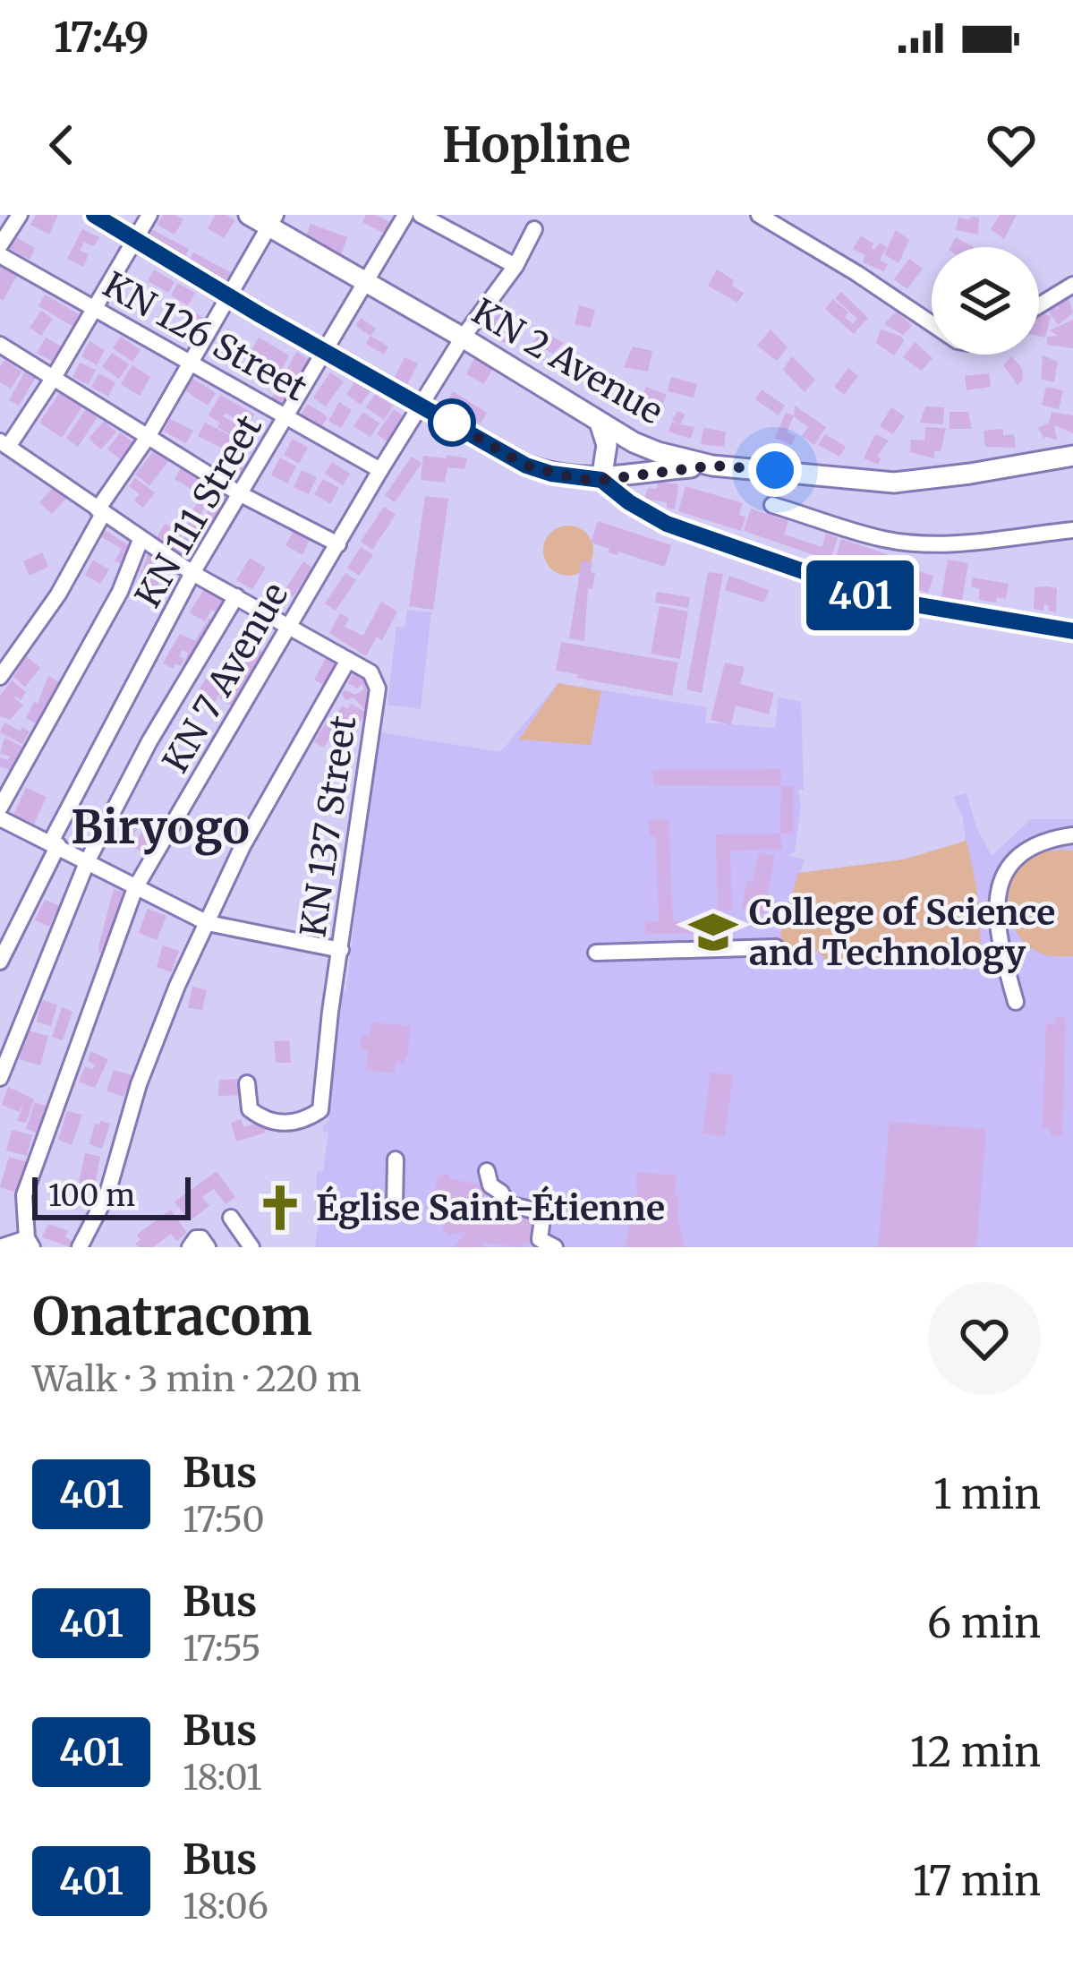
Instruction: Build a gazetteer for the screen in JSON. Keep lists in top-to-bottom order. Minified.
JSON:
{"streets":{"main road":["KN 2 Avenue"],"street":["KN 126 Street","KN 111 Street","KN 7 Avenue","KN 137 Street"]},"crossings":[["KN 126 Street","KN 111 Street"],["KN 126 Street","KN 7 Avenue"],["KN 2 Avenue","KN 111 Street"],["KN 2 Avenue","KN 7 Avenue"],["KN 111 Street","KN 137 Street"],["KN 7 Avenue","KN 137 Street"]],"districts":["Biryogo"],"places":{"school or university":["College of Science and Technology"],"church":["Église Saint-Étienne"]},"lines":["bus line 401"],"scale_bar":"100 m","page":{"status":"17:49","header":"Hopline","on_map":"401","scale":"100 m","heading":["Onatracom","Walk · 3 min · 220 m"],"list":[{"mark":"401","name":"Bus","note":"17:50","value":"1 min"},{"mark":"401","name":"Bus","note":"17:55","value":"6 min"},{"mark":"401","name":"Bus","note":"18:01","value":"12 min"},{"mark":"401","name":"Bus","note":"18:06","value":"17 min"}]}}
